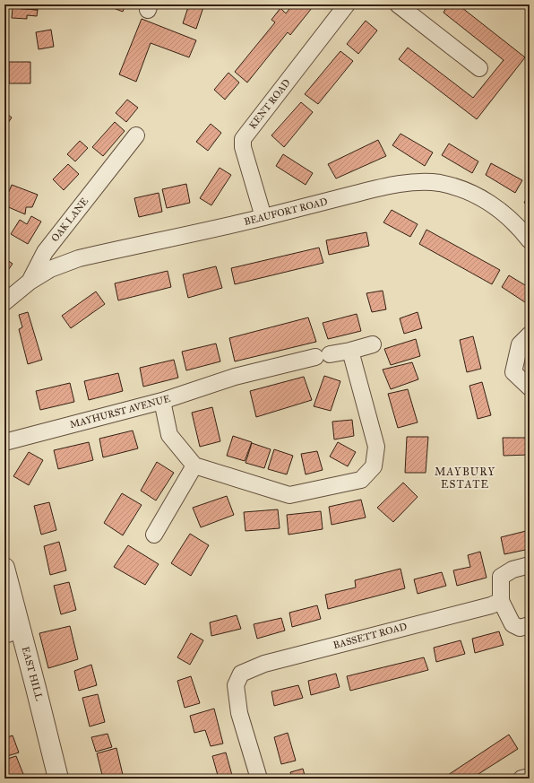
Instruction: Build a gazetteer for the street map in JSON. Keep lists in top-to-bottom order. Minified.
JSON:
{"streets":{"street":["KENT ROAD","BEAUFORT ROAD","OAK LANE","MAYHURST AVENUE","BASSETT ROAD","EAST HILL"]},"crossings":[["KENT ROAD","BEAUFORT ROAD"],["BEAUFORT ROAD","OAK LANE"]],"districts":["MAYBURY ESTATE"]}
